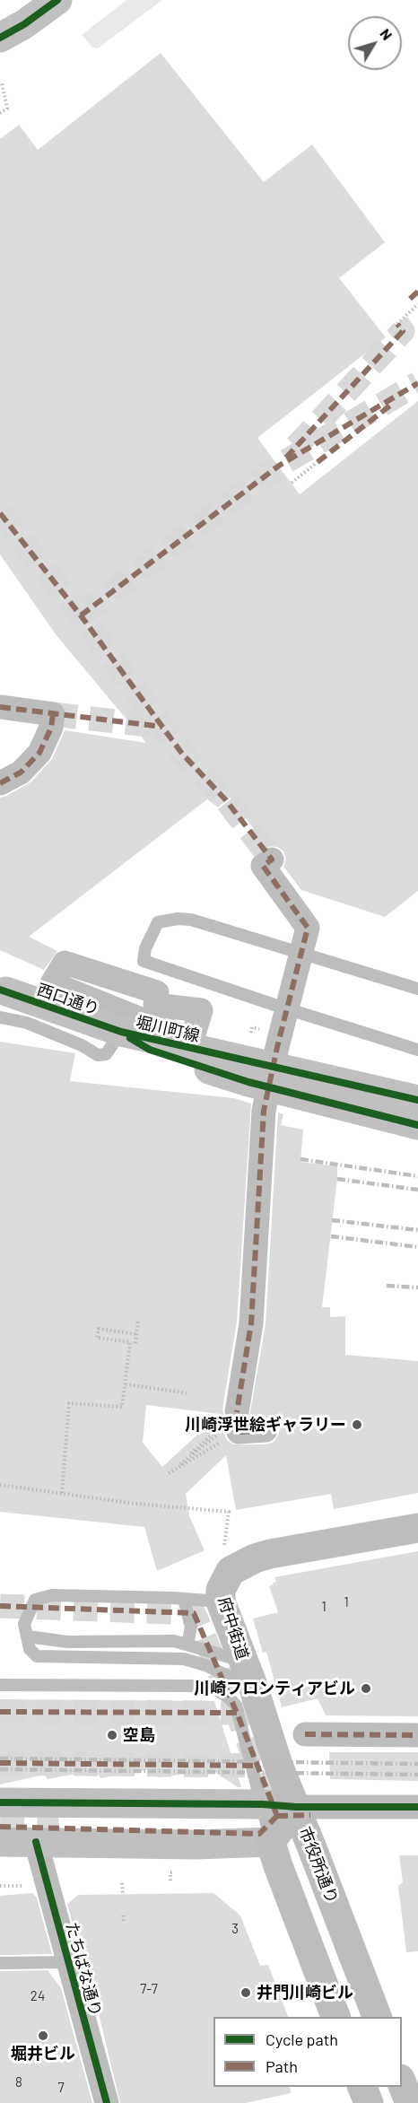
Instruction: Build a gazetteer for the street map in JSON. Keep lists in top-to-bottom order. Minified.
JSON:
{"streets":{"main road":["府中街道","市役所通り"],"street":["西口通り","堀川町線","たちばな通り"]},"crossings":[["西口通り","堀川町線"],["府中街道","市役所通り"]],"places":["川崎浮世絵ギャラリー","川崎フロンティアビル","空島","井門川崎ビル","堀井ビル"],"house_numbers":["1","1","3","7-7","24","8","7"],"legend":["Cycle path","Path"],"north":"top right"}
